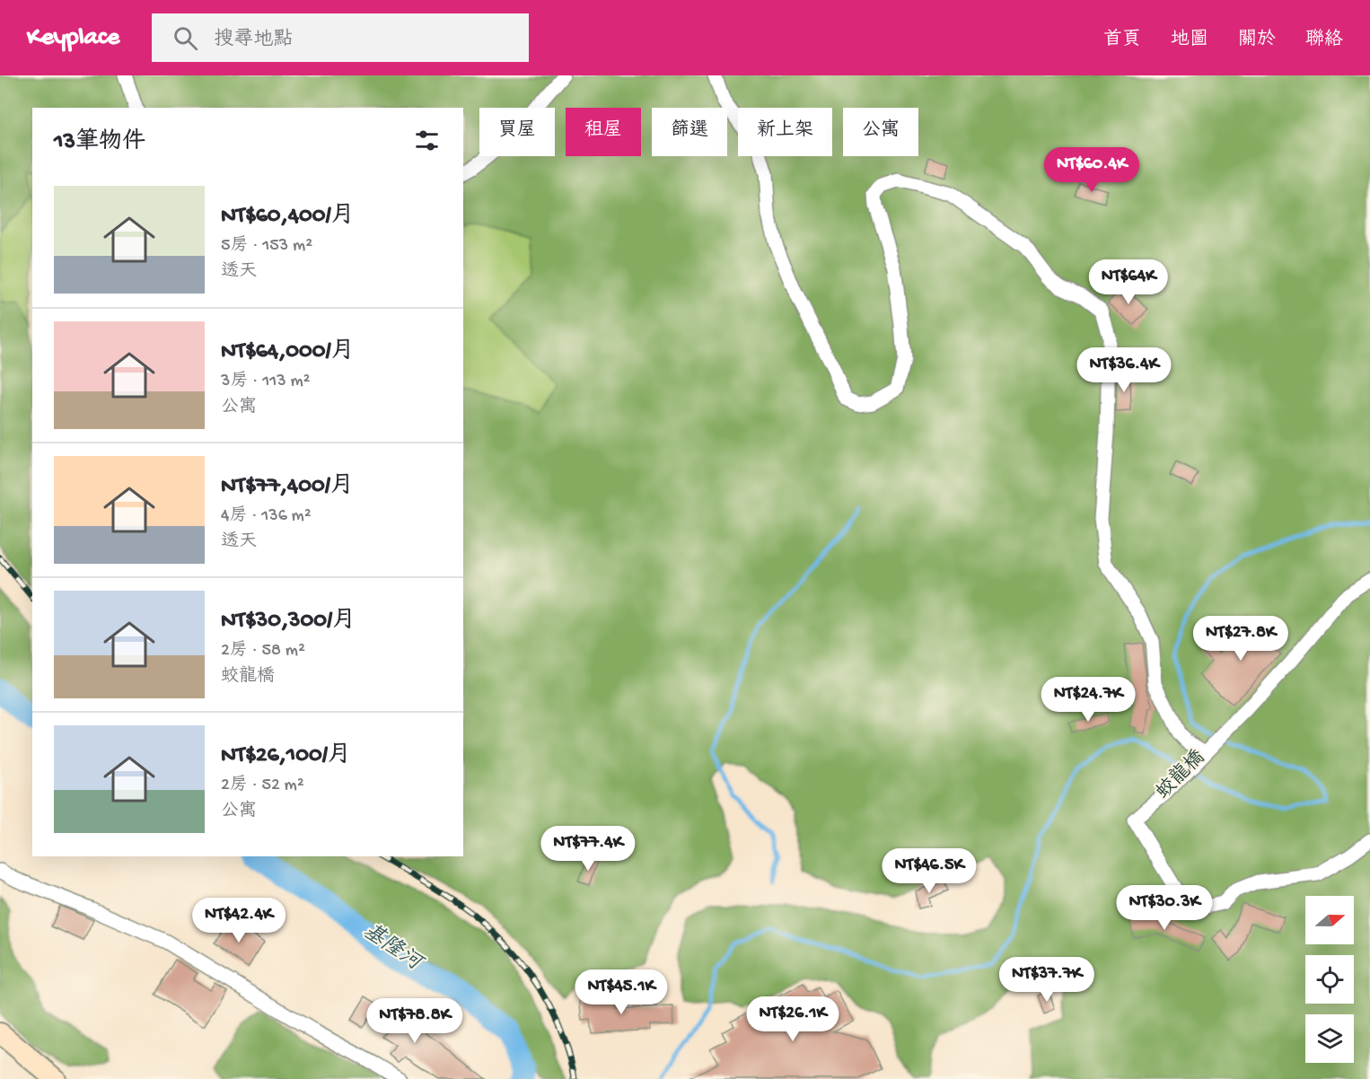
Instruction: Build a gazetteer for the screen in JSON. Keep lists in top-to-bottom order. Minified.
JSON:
{"streets":{"street":["蛟龍橋"]},"water":["基隆河"],"north":"right","page":{"header":"Keyplace","search":"搜尋地點","nav":["首頁","地圖","關於","聯絡"],"chip":["買屋","租屋","篩選","新上架","公寓"],"heading":"13筆物件","price":["NT$60.4K","NT$64K","NT$36.4K","NT$27.8K","NT$24.7K","NT$77.4K","NT$46.5K","NT$30.3K","NT$42.4K","NT$37.7K","NT$45.1K","NT$26.1K","NT$78.8K"],"list":[{"name":"NT$60,400/月","note":"5房 · 153 m² · 透天"},{"name":"NT$64,000/月","note":"3房 · 113 m² · 公寓"},{"name":"NT$77,400/月","note":"4房 · 136 m² · 透天"},{"name":"NT$30,300/月","note":"2房 · 58 m² · 蛟龍橋"},{"name":"NT$26,100/月","note":"2房 · 52 m² · 公寓"}]}}
